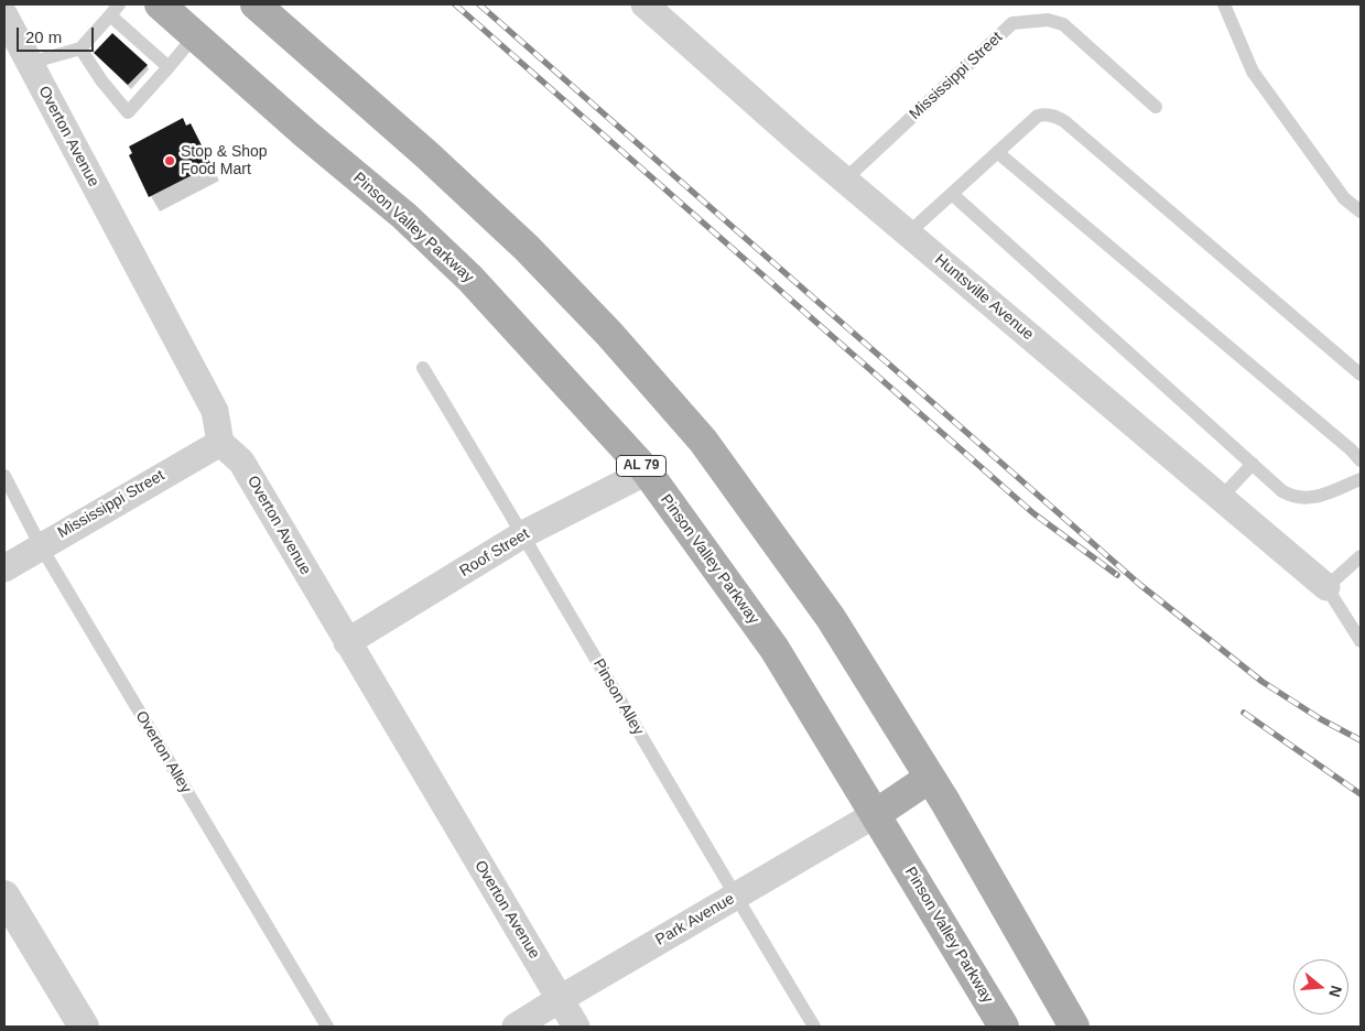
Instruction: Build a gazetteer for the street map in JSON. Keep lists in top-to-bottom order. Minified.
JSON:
{"streets":{"main road":["Pinson Valley Parkway","AL 79"],"street":["Mississippi Street","Overton Avenue","Huntsville Avenue","Roof Street","Park Avenue"],"lane":["Pinson Alley","Overton Alley"]},"crossings":[["Mississippi Street","Overton Avenue"],["Mississippi Street","Huntsville Avenue"],["Mississippi Street","Overton Alley"],["Overton Avenue","Roof Street"],["Overton Avenue","Park Avenue"],["Pinson Valley Parkway","Roof Street"],["Pinson Valley Parkway","Park Avenue"],["Roof Street","Pinson Alley"],["Pinson Alley","Park Avenue"]],"places":["Stop & Shop Food Mart"],"scale_bar":"20 m","north":"right"}
